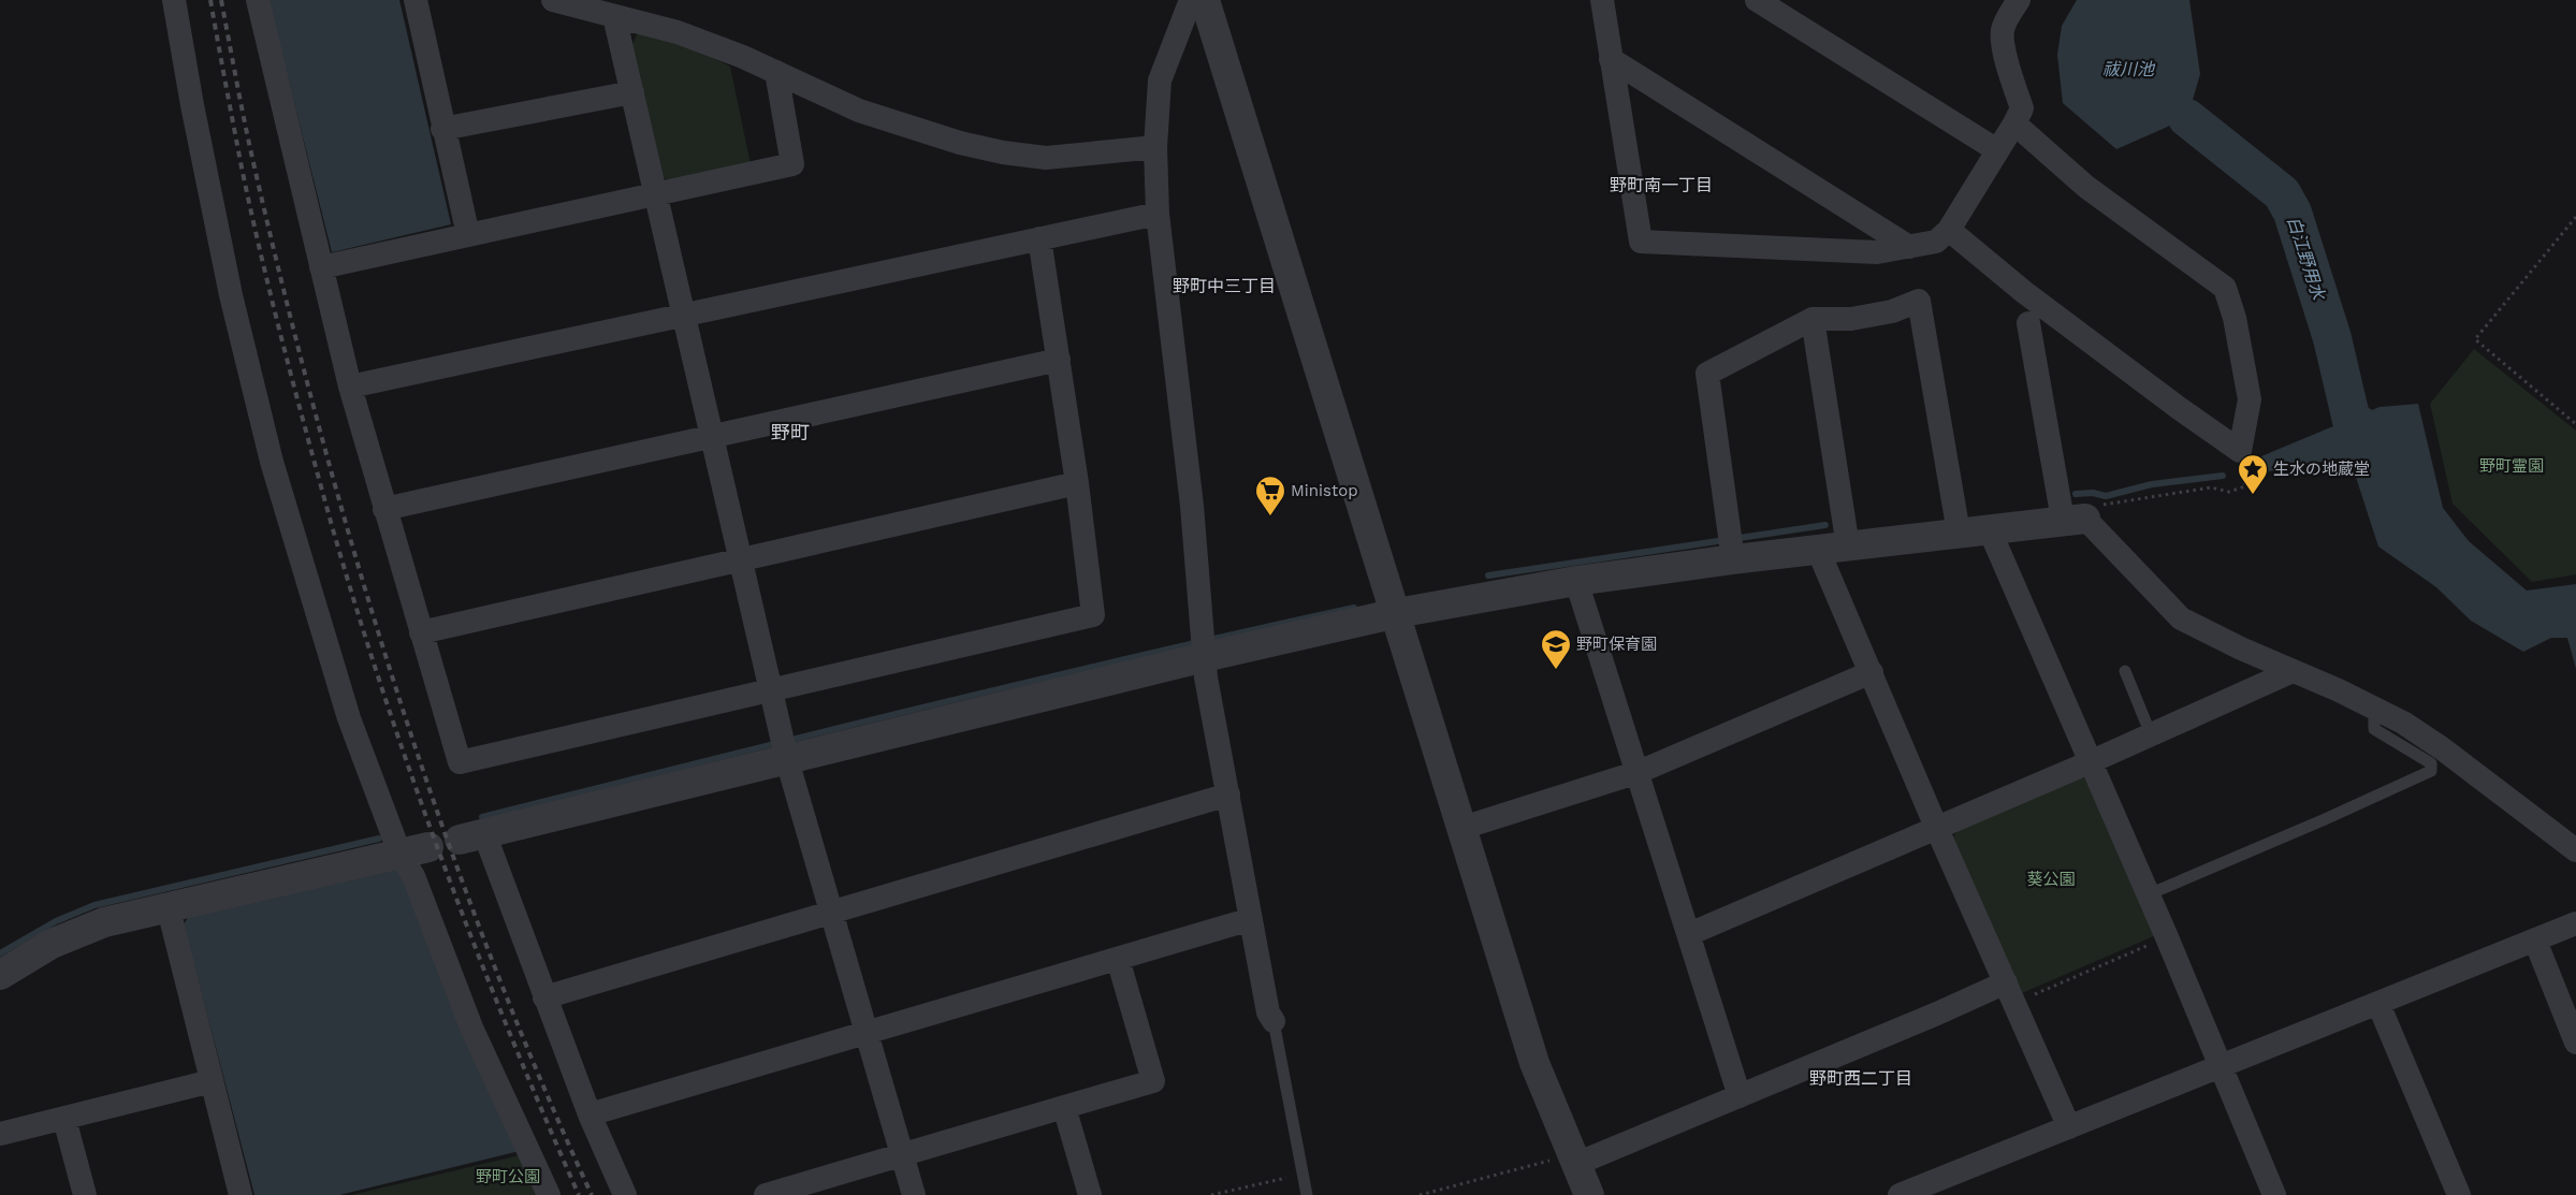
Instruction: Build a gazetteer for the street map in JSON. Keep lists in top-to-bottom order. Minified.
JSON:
{"districts":["野町南一丁目","野町中三丁目","野町","野町西二丁目"],"water":["祓川池","白江野用水"],"parks":["野町霊園","葵公園","野町公園"],"places":{"place":["生水の地蔵堂"],"supermarket":["Ministop"],"school or university":["野町保育園"]}}
